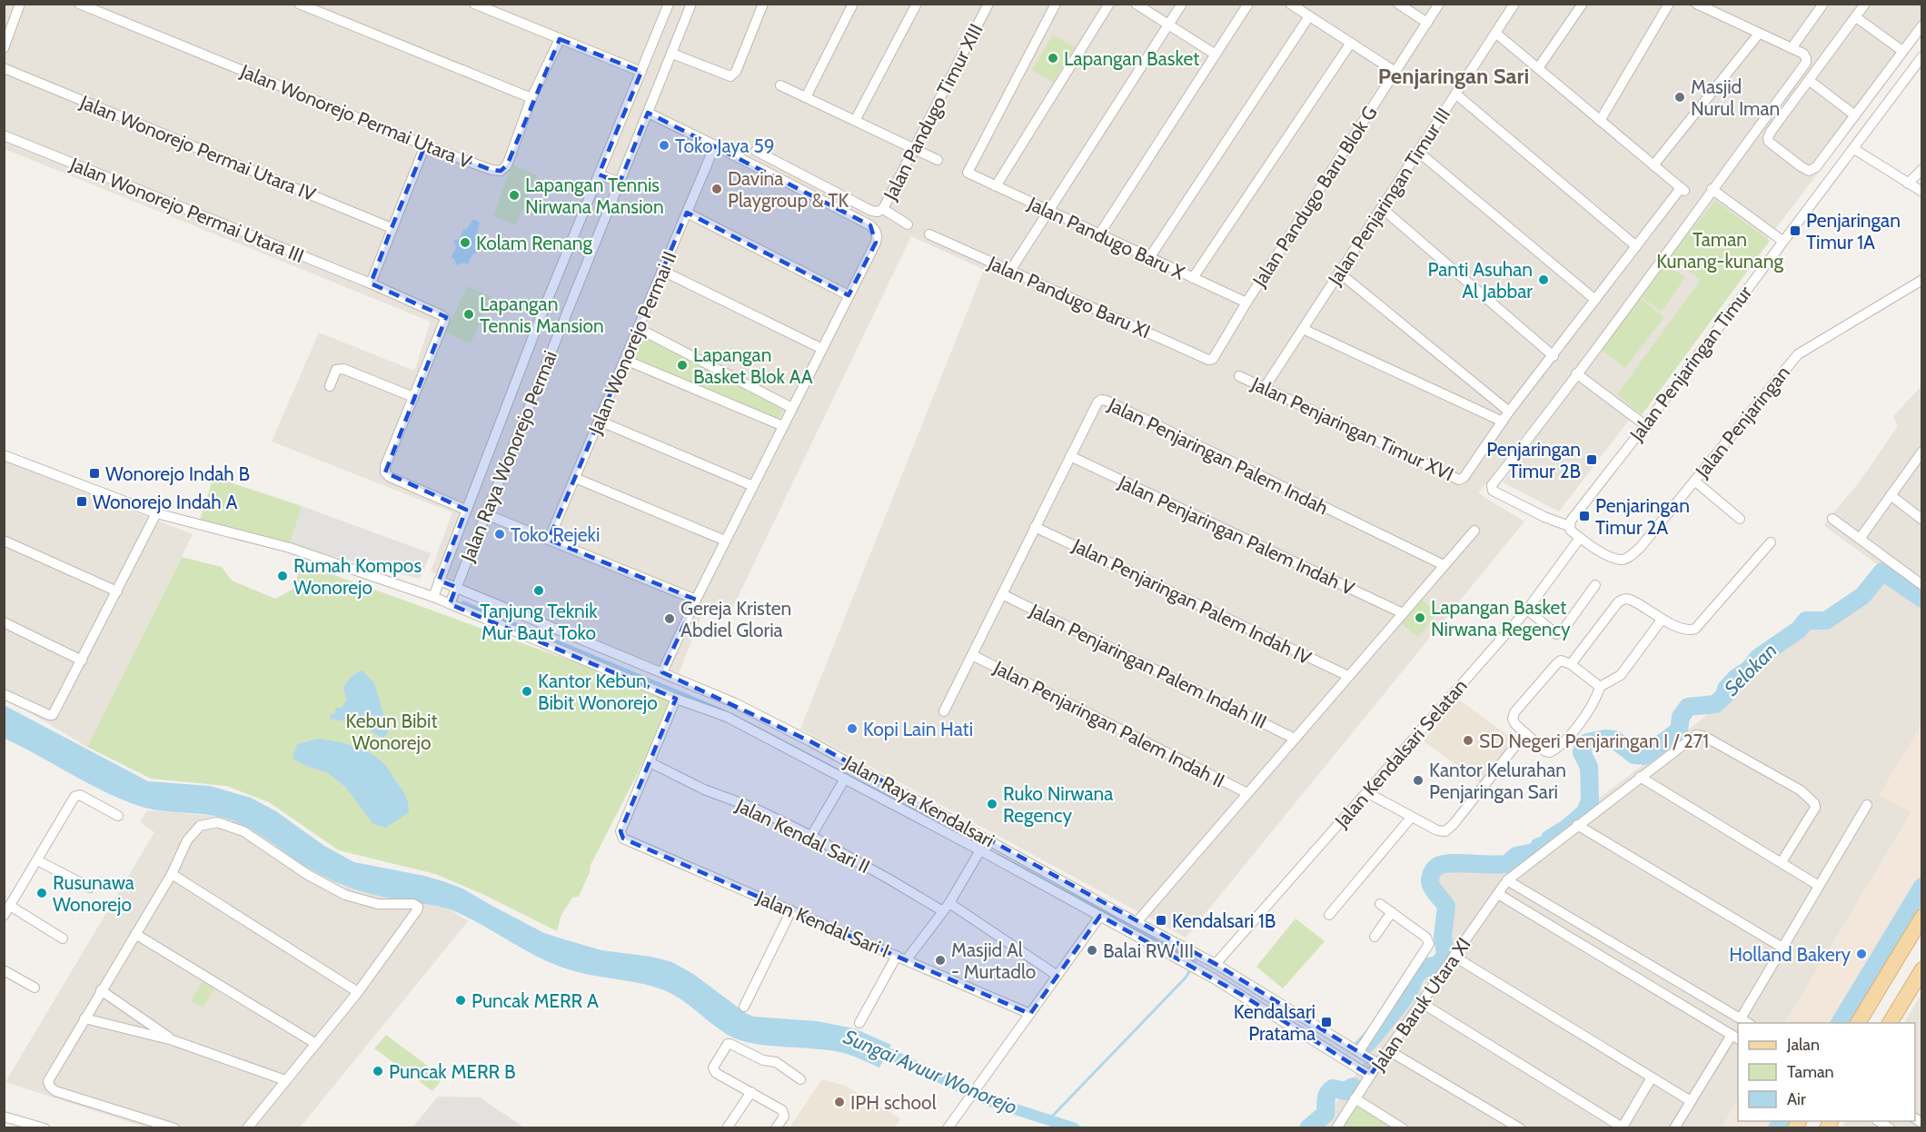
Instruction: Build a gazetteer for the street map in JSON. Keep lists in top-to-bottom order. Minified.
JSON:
{"streets":{"street":["Jalan Pandugo Timur XIII","Jalan Wonorejo Permai Utara V","Jalan Wonorejo Permai Utara IV","Jalan Pandugo Baru Blok G","Jalan Penjaringan Timur III","Jalan Wonorejo Permai Utara III","Jalan Pandugo Baru X","Jalan Pandugo Baru XI","Jalan Wonorejo Permai II","Jalan Penjaringan Timur","Jalan Penjaringan","Jalan Penjaringan Timur XVI","Jalan Raya Wonorejo Permai","Jalan Penjaringan Palem Indah","Jalan Penjaringan Palem Indah V","Jalan Penjaringan Palem Indah IV","Jalan Penjaringan Palem Indah III","Jalan Penjaringan Palem Indah II","Jalan Kendalsari Selatan","Jalan Raya Kendalsari","Jalan Kendal Sari II","Jalan Kendal Sari I","Jalan Baruk Utara XI"]},"crossings":[["Jalan Pandugo Baru Blok G","Jalan Pandugo Baru X"],["Jalan Pandugo Baru Blok G","Jalan Pandugo Baru XI"],["Jalan Penjaringan Timur III","Jalan Penjaringan Timur XVI"],["Jalan Wonorejo Permai Utara III","Jalan Raya Wonorejo Permai"],["Jalan Penjaringan","Jalan Kendalsari Selatan"],["Jalan Raya Wonorejo Permai","Jalan Raya Kendalsari"],["Jalan Penjaringan Palem Indah","Jalan Penjaringan Palem Indah V"],["Jalan Penjaringan Palem Indah","Jalan Penjaringan Palem Indah IV"],["Jalan Penjaringan Palem Indah","Jalan Penjaringan Palem Indah III"],["Jalan Penjaringan Palem Indah","Jalan Penjaringan Palem Indah II"],["Jalan Kendalsari Selatan","Jalan Raya Kendalsari"],["Jalan Raya Kendalsari","Jalan Baruk Utara XI"],["Jalan Kendal Sari II","Jalan Kendal Sari I"]],"districts":["Penjaringan Sari"],"water":["Selokan","Sungai Avuur Wonorejo"],"parks":["Taman Kunang-kunang","Kebun Bibit Wonorejo"],"places":{"other":["Lapangan Basket","Masjid Nurul Iman","Toko Jaya 59","Davina Playgroup & TK","Lapangan Tennis Nirwana Mansion","Kolam Renang","Panti Asuhan Al Jabbar","Lapangan Tennis Mansion","Lapangan Basket Blok AA","Toko Rejeki","Rumah Kompos Wonorejo","Tanjung Teknik Mur Baut Toko","Lapangan Basket Nirwana Regency","Gereja Kristen Abdiel Gloria","Kantor Kebun Bibit Wonorejo","Kopi Lain Hati","SD Negeri Penjaringan I / 271","Kantor Kelurahan Penjaringan Sari","Ruko Nirwana Regency","Rusunawa Wonorejo","Balai RW III","Holland Bakery","Masjid Al - Murtadlo","Puncak MERR A","Puncak MERR B","IPH school"],"transit":["Penjaringan Timur 1A","Penjaringan Timur 2B","Wonorejo Indah B","Wonorejo Indah A","Penjaringan Timur 2A","Kendalsari 1B","Kendalsari Pratama"]},"legend":["Jalan","Taman","Air"]}
